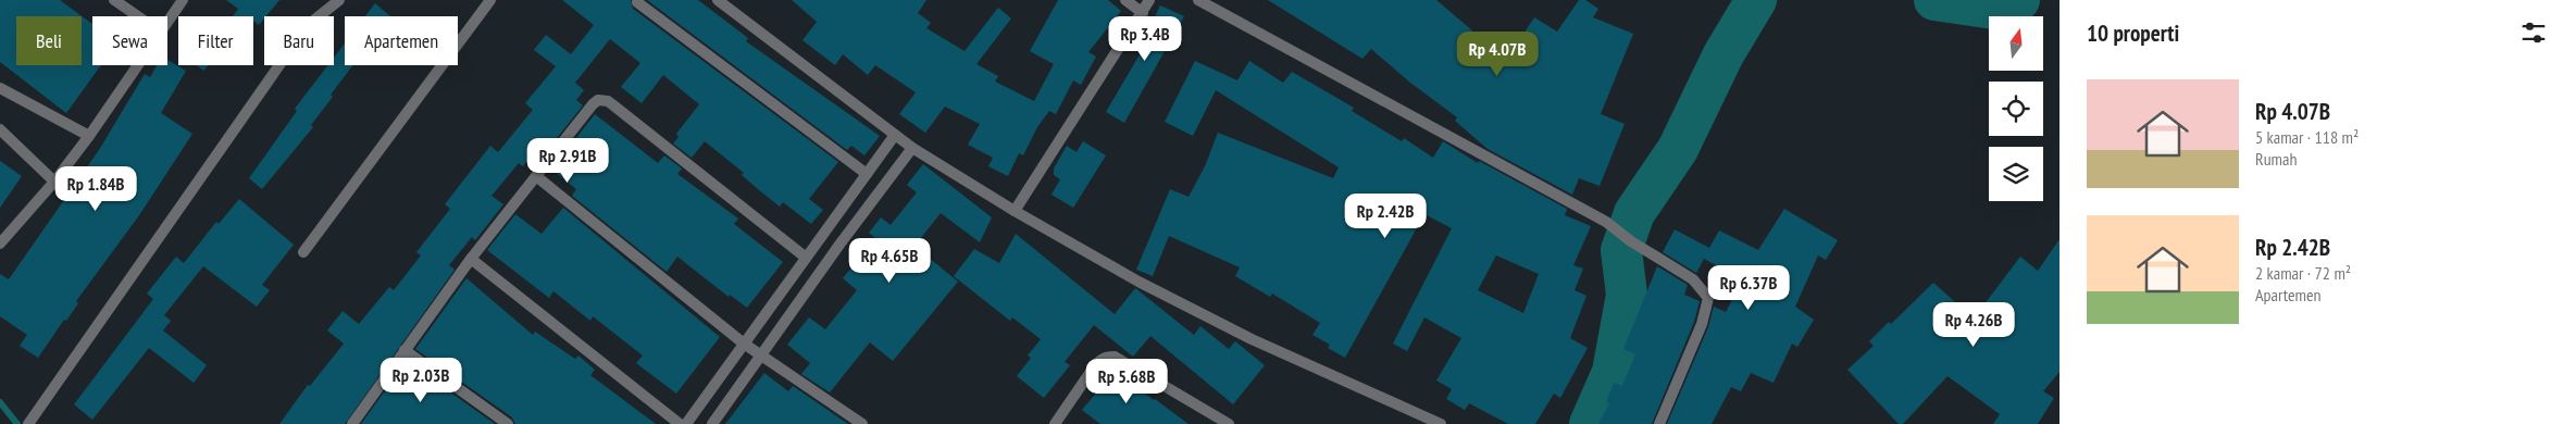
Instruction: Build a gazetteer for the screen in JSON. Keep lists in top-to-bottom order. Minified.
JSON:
{"north":"top","page":{"heading":"10 properti","price":["Rp 3.4B","Rp 4.07B","Rp 2.91B","Rp 1.84B","Rp 2.42B","Rp 4.65B","Rp 6.37B","Rp 4.26B","Rp 2.03B","Rp 5.68B"],"chip":["Beli","Sewa","Filter","Baru","Apartemen"],"list":[{"name":"Rp 4.07B","note":"5 kamar · 118 m² · Rumah"},{"name":"Rp 2.42B","note":"2 kamar · 72 m² · Apartemen"}]}}
